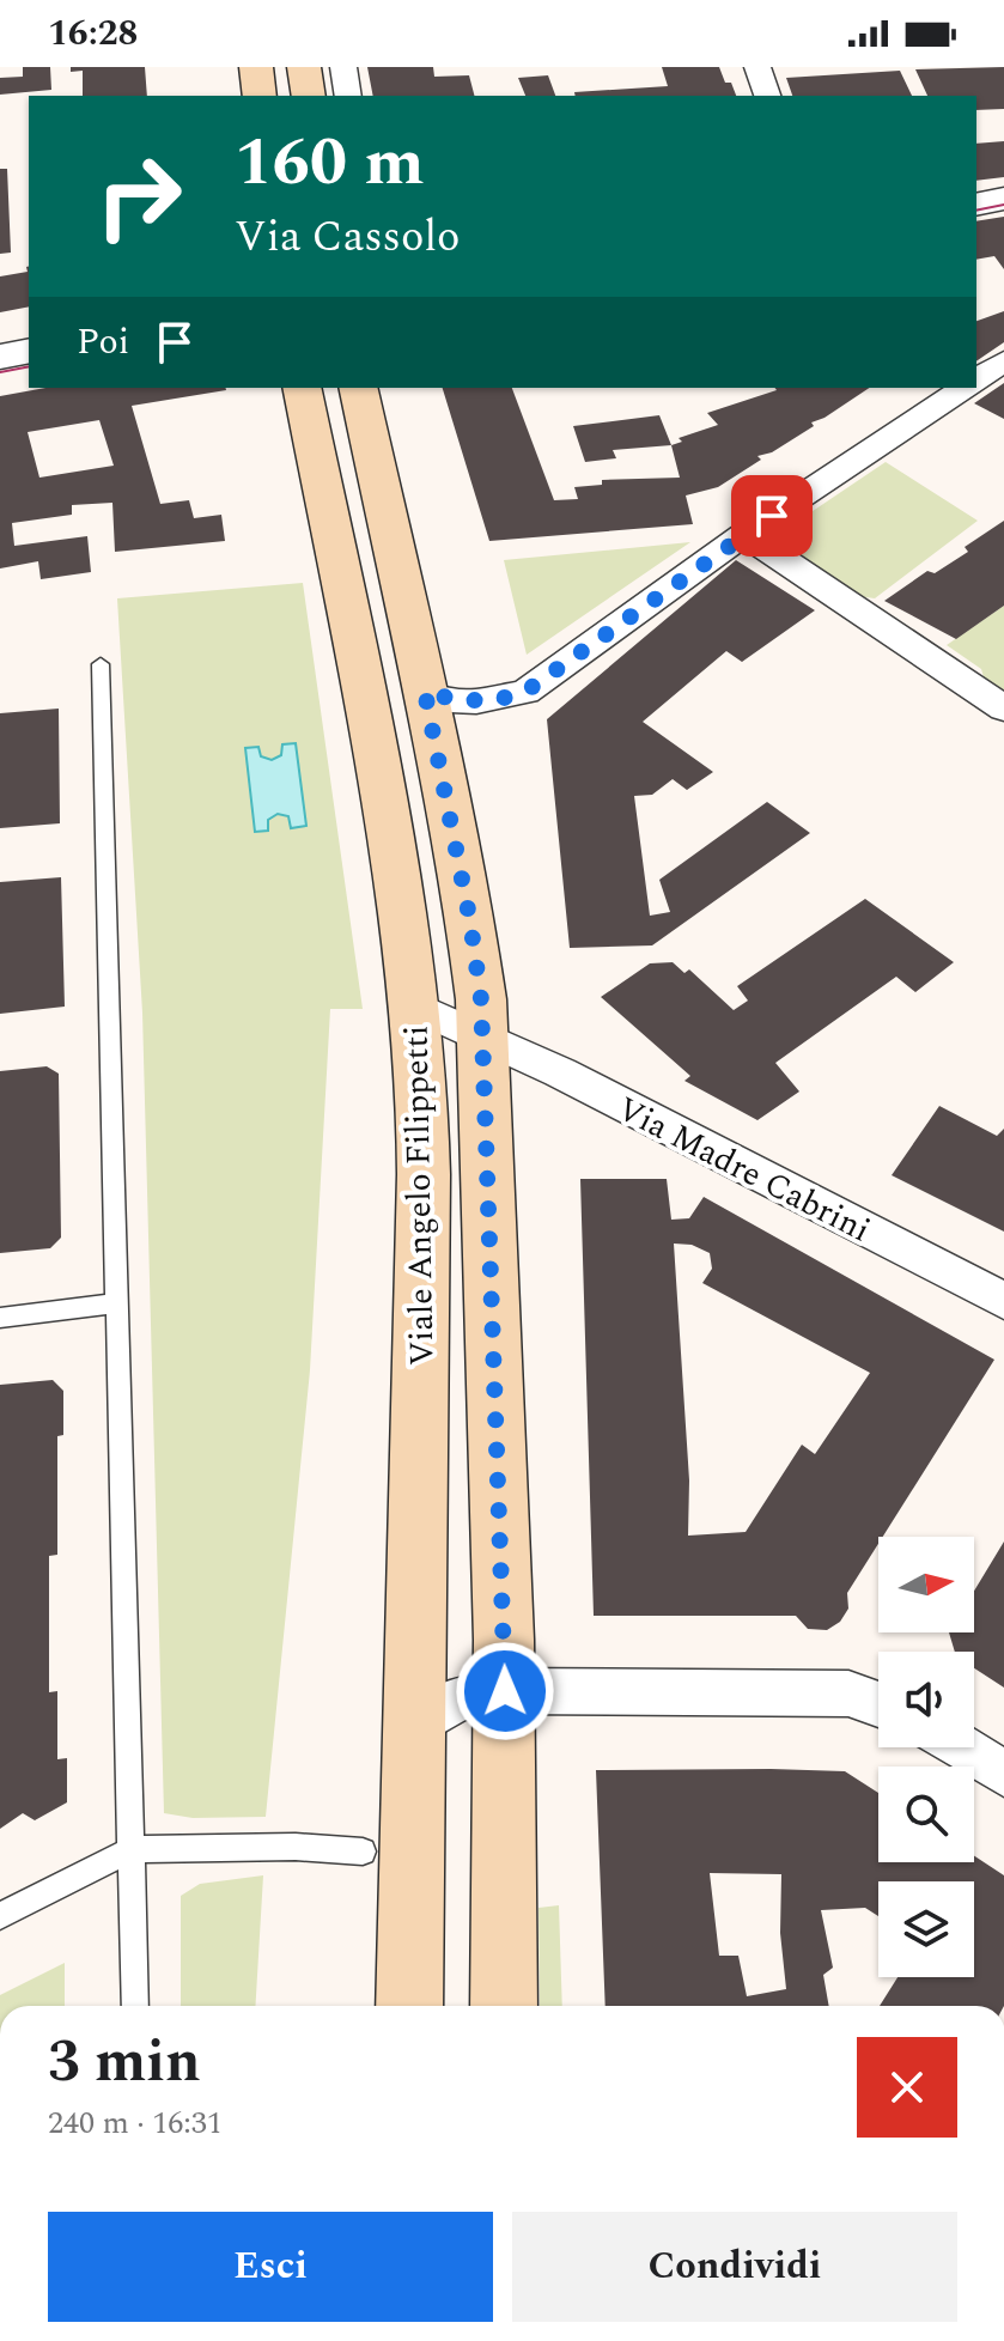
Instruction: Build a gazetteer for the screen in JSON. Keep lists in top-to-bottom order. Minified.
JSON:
{"streets":{"main road":["Viale Angelo Filippetti"],"street":["Via Madre Cabrini"]},"crossings":[["Via Madre Cabrini","Viale Angelo Filippetti"]],"north":"right","page":{"status":"16:28","turn":["160 m","Via Cassolo"],"then":"Poi","heading":["3 min","240 m · 16:31"],"buttons":["Esci","Condividi"]}}
